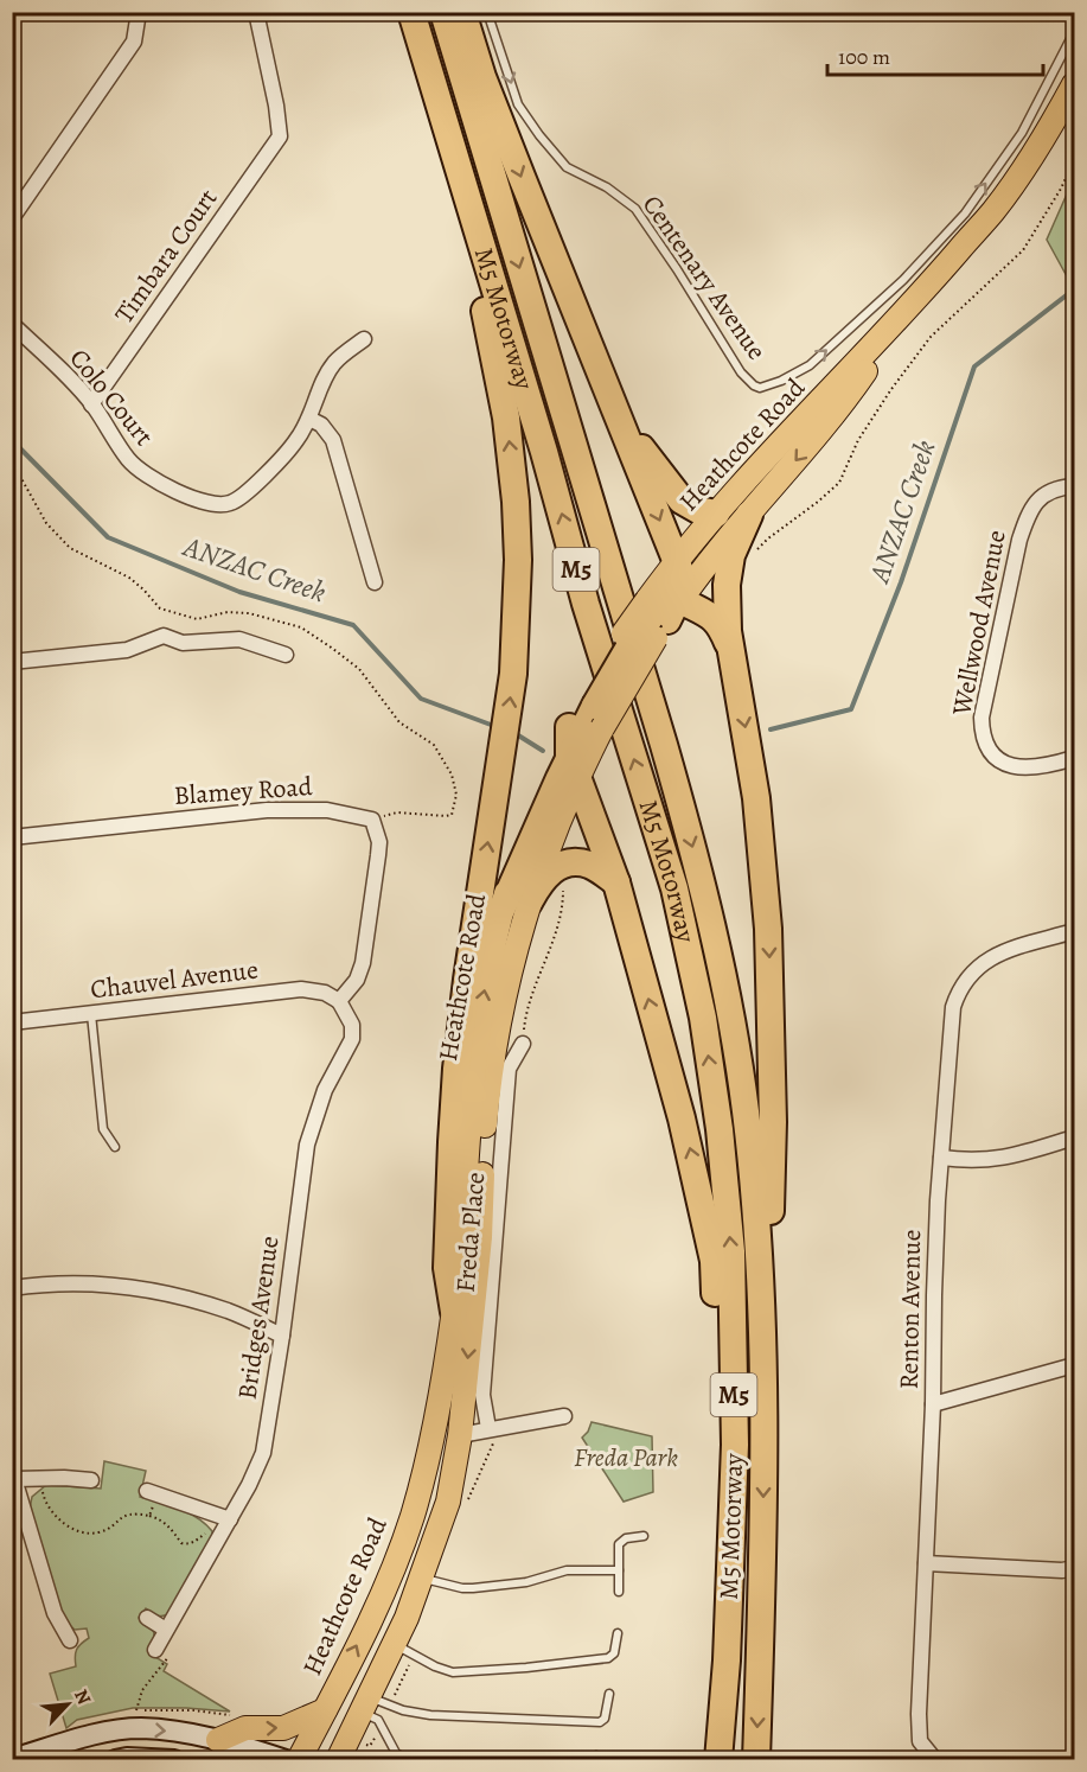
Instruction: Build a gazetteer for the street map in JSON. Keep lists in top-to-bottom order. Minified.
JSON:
{"streets":{"highway":["M5 Motorway","M5"],"main road":["Heathcote Road"],"street":["Timbara Court","Colo Court","Wellwood Avenue","Blamey Road","Chauvel Avenue","Freda Place","Renton Avenue","Bridges Avenue"],"lane":["Centenary Avenue"]},"crossings":[["Timbara Court","Colo Court"],["Blamey Road","Chauvel Avenue"],["Blamey Road","Bridges Avenue"],["Chauvel Avenue","Bridges Avenue"]],"water":["ANZAC Creek"],"parks":["Freda Park"],"scale_bar":"100 m","north":"top right"}
